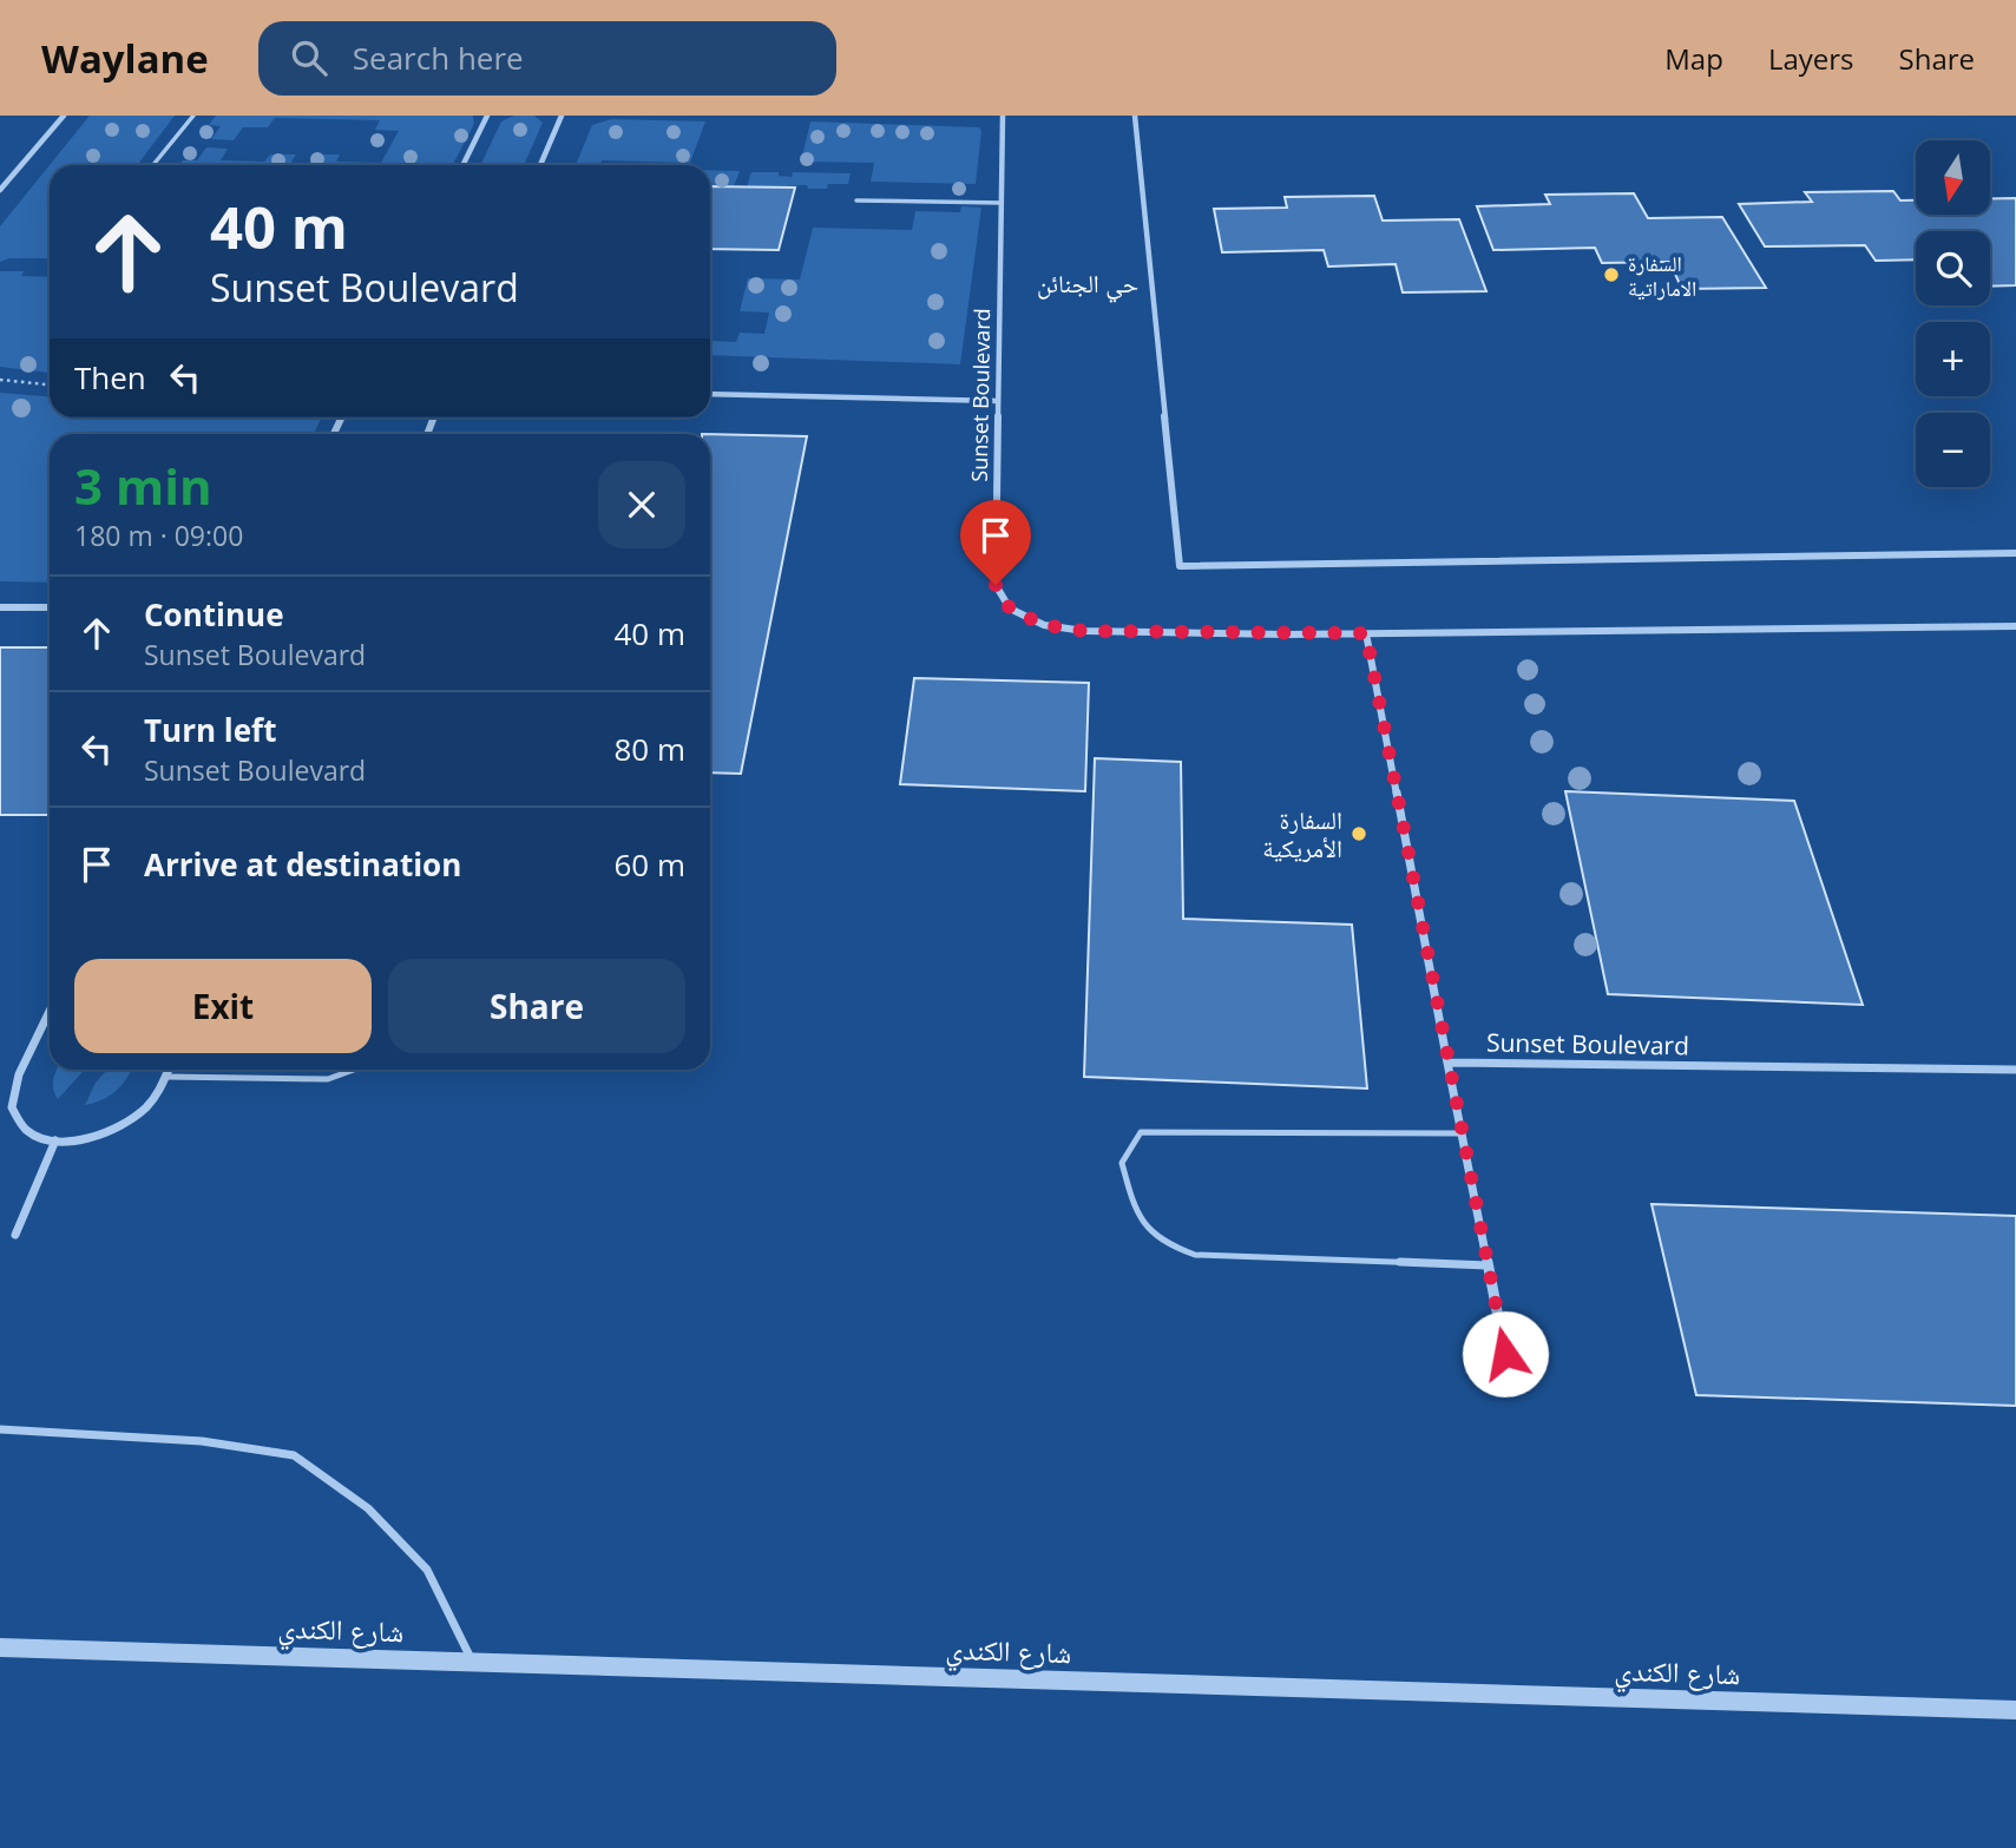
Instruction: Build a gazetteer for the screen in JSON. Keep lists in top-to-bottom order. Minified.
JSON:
{"streets":{"street":["Sunset Boulevard","شارع الكندي"]},"districts":["حي الجنائن"],"places":["السفارة الاماراتية","السفارة الأمريكية"],"north":"bottom","page":{"header":"Waylane","search":"Search here","nav":["Map","Layers","Share"],"map_buttons":["+","−"],"turn":["40 m","Sunset Boulevard"],"then":"Then","heading":["3 min","180 m · 09:00"],"list":[{"name":"Continue","note":"Sunset Boulevard","value":"40 m"},{"name":"Turn left","note":"Sunset Boulevard","value":"80 m"},{"name":"Arrive at destination","value":"60 m"}],"buttons":["Exit","Share"]}}
